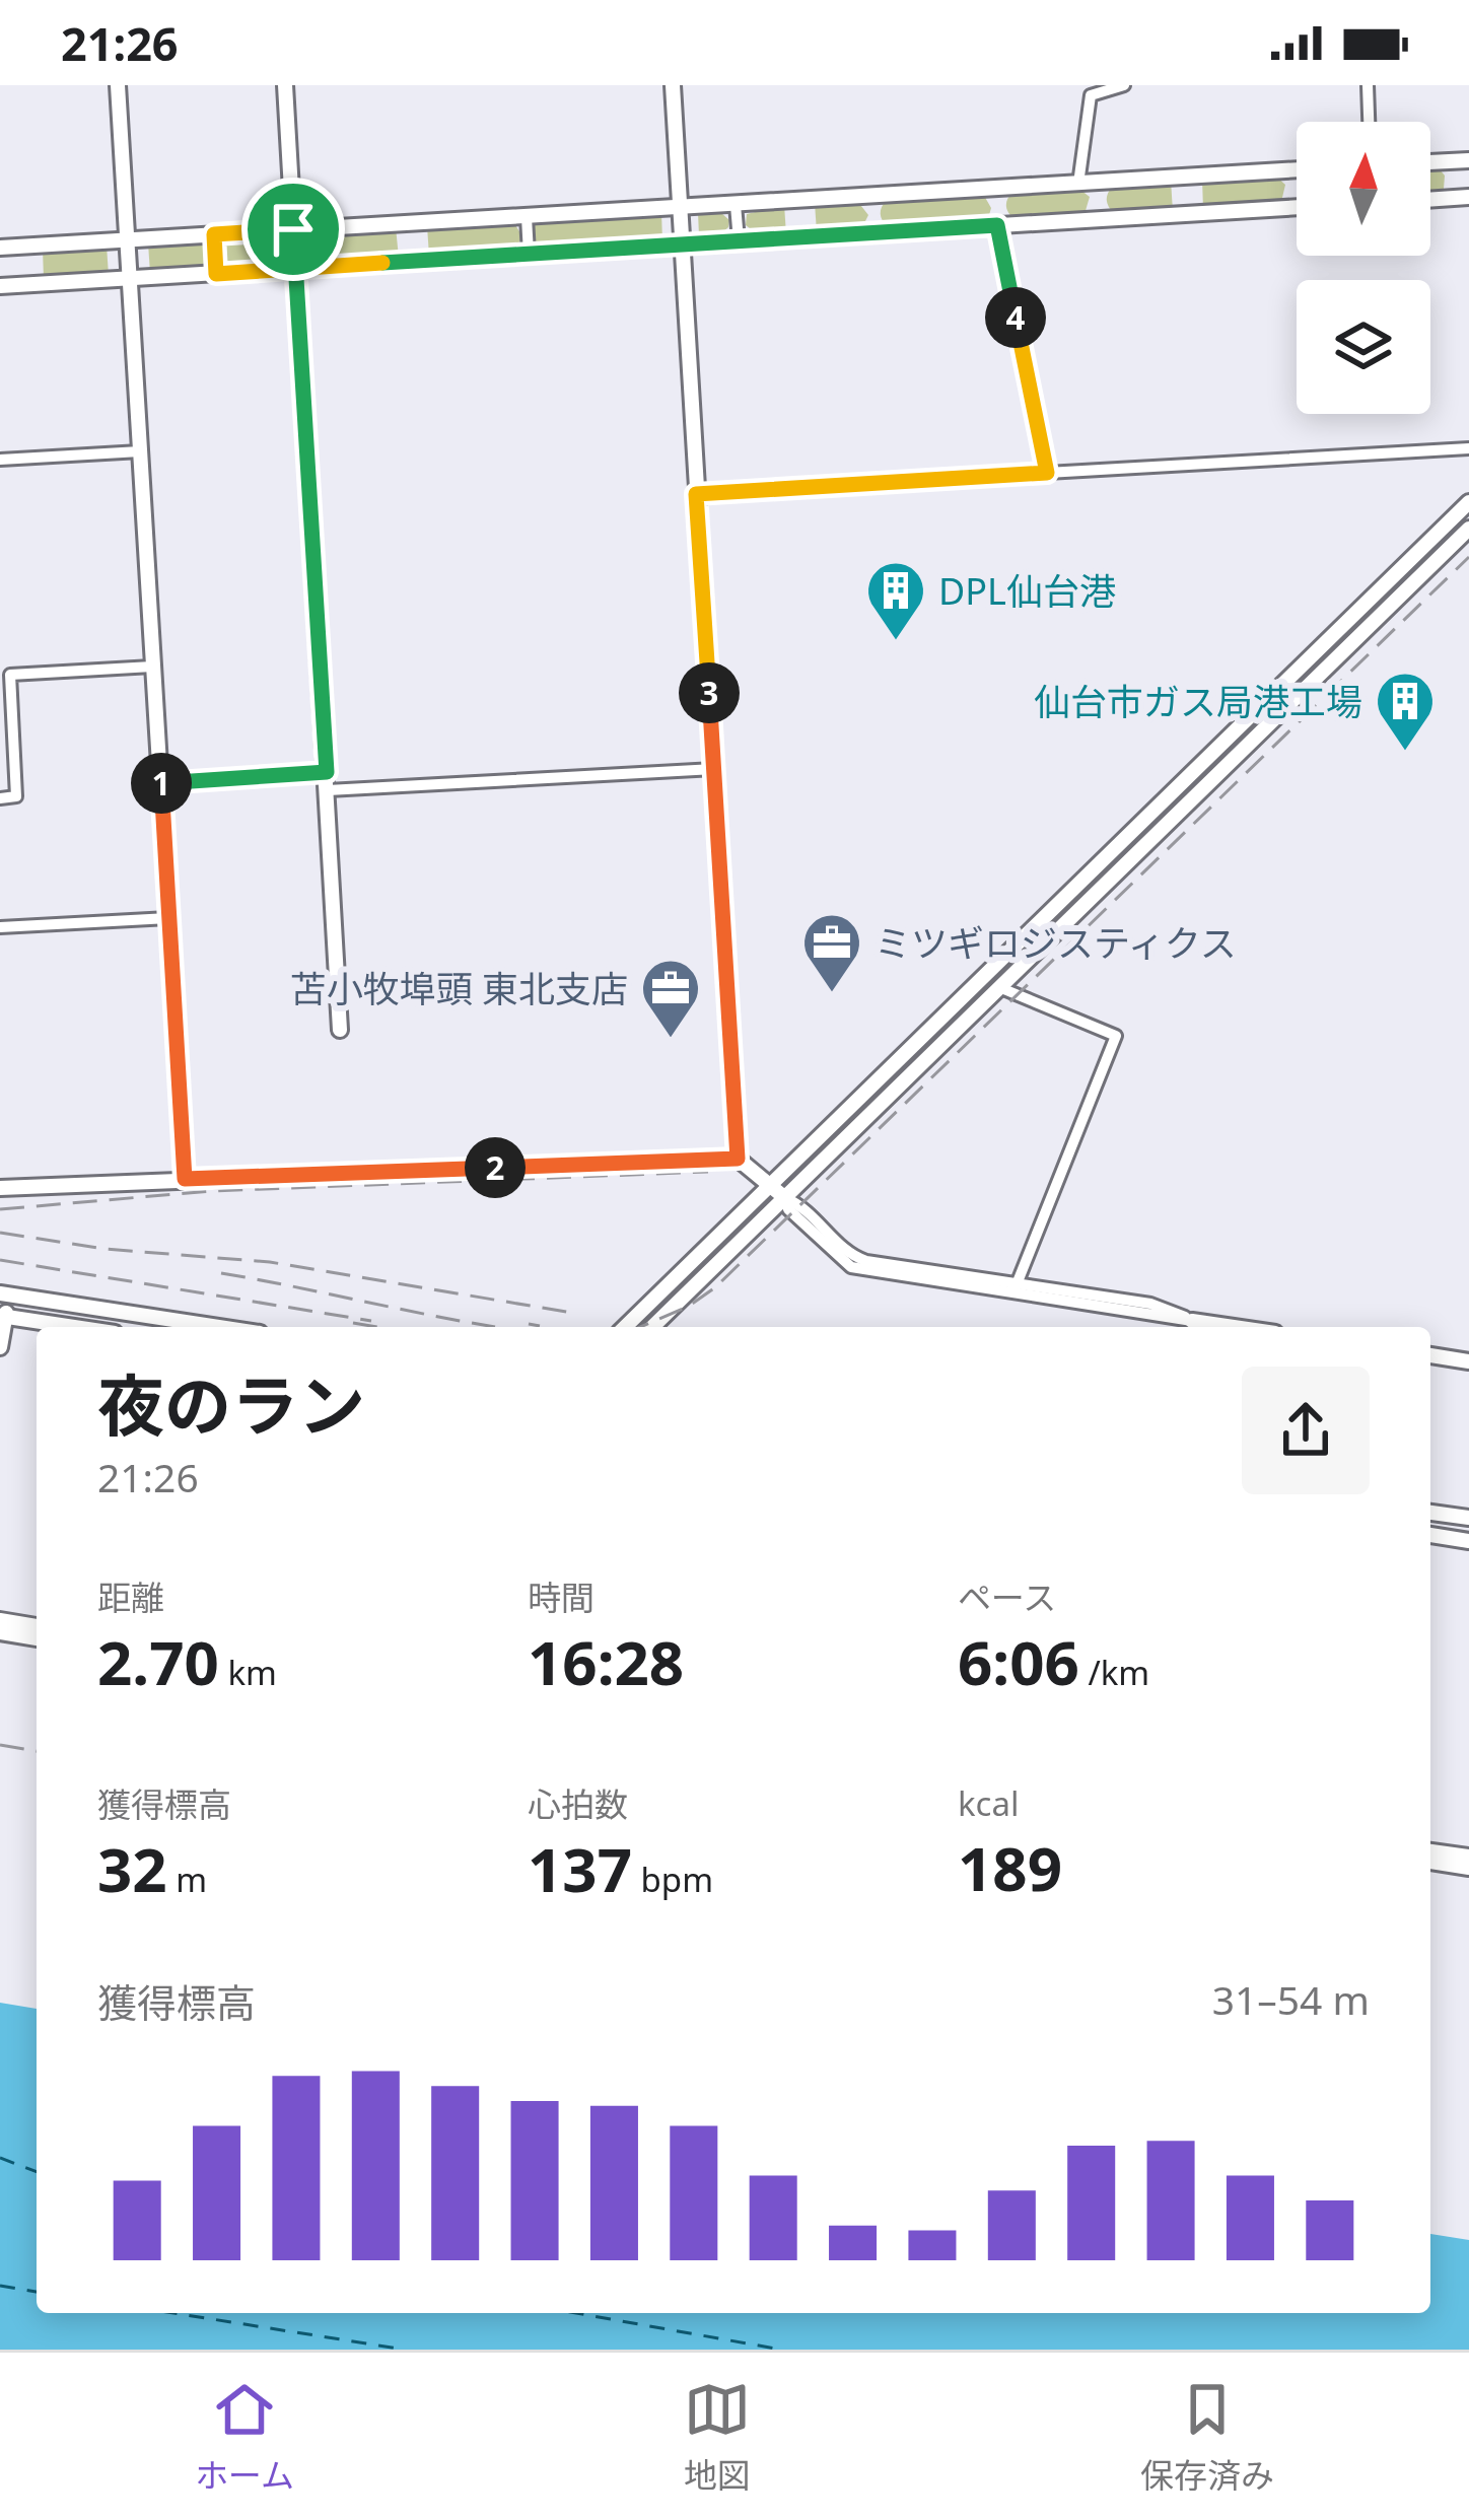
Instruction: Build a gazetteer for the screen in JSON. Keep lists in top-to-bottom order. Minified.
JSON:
{"places":{"building":["DPL仙台港","仙台市ガス局港工場"],"office":["ミツギロジスティクス","苫小牧埠頭 東北支店"]},"north":"top","page":{"status":"21:26","pins":["4","3","1","2"],"heading":["夜のラン","21:26"],"stats":[["距離","2.70 km"],["時間","16:28"],["ペース","6:06 /km"],["獲得標高","32 m"],["心拍数","137 bpm"],["kcal","189"]],"chart":["獲得標高","31–54 m"],"tabs":["ホーム","地図","保存済み"]}}
